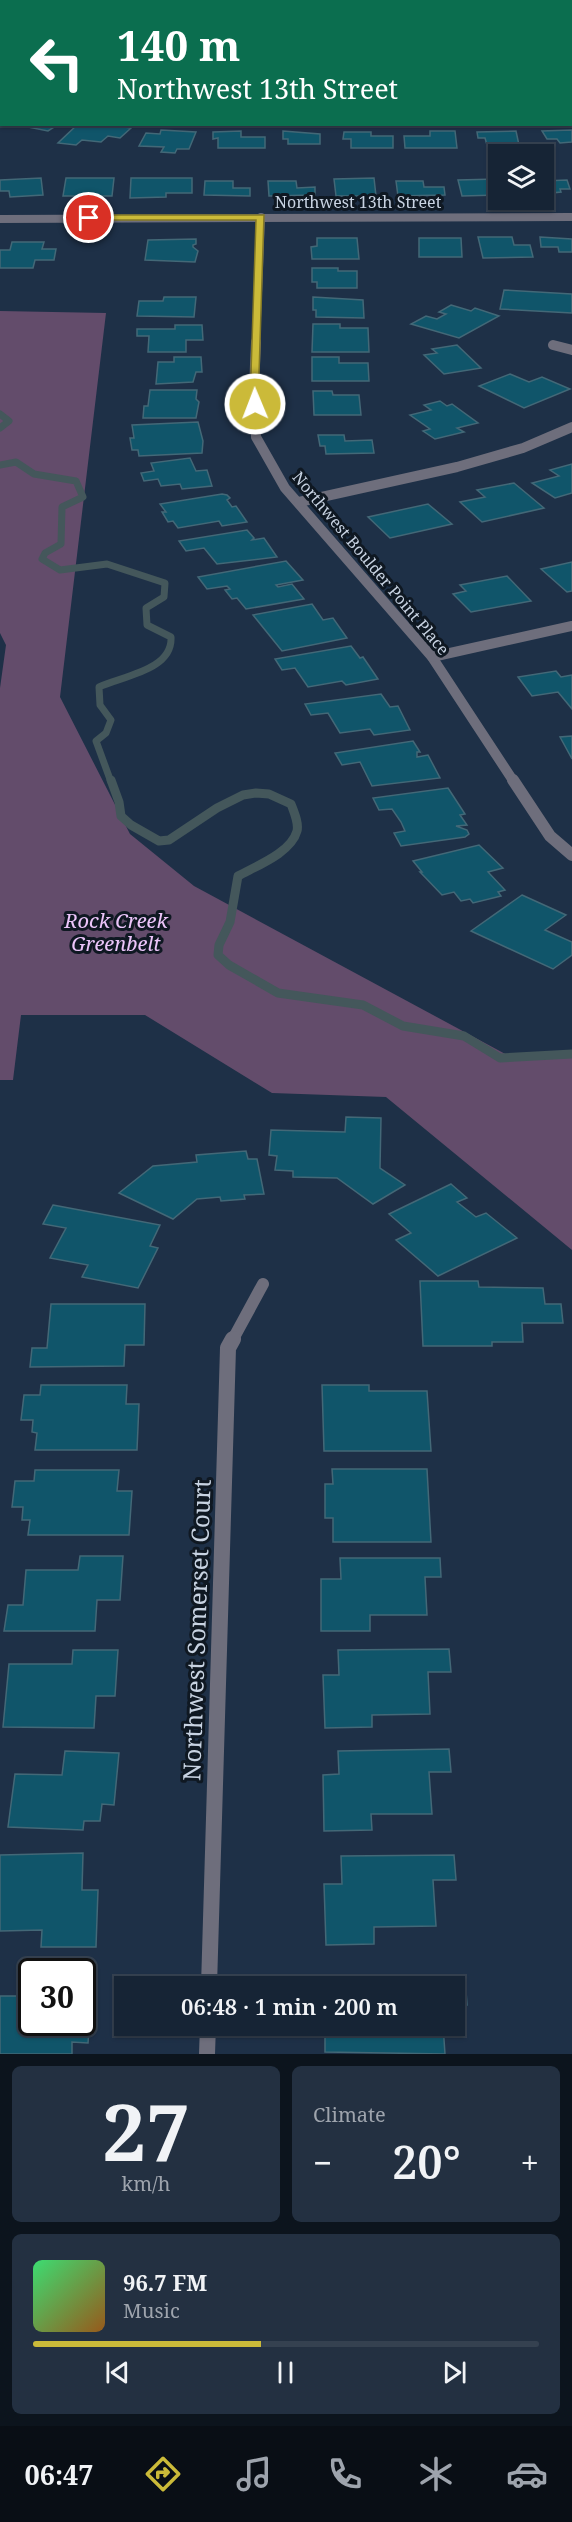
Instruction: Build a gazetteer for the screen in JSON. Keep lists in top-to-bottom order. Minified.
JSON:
{"streets":{"street":["Northwest 13th Street","Northwest Boulder Point Place","Northwest Somerset Court"]},"crossings":[["Northwest 13th Street","Northwest Boulder Point Place"]],"parks":["Rock Creek Greenbelt"],"page":{"turn":["140 m","Northwest 13th Street"],"limit":"30","trip":"06:48 · 1 min · 200 m","tile":[["27","km/h"],"Climate"],"heat":["−","20°","+"],"song":["96.7 FM","Music"],"tabs":"06:47"}}
